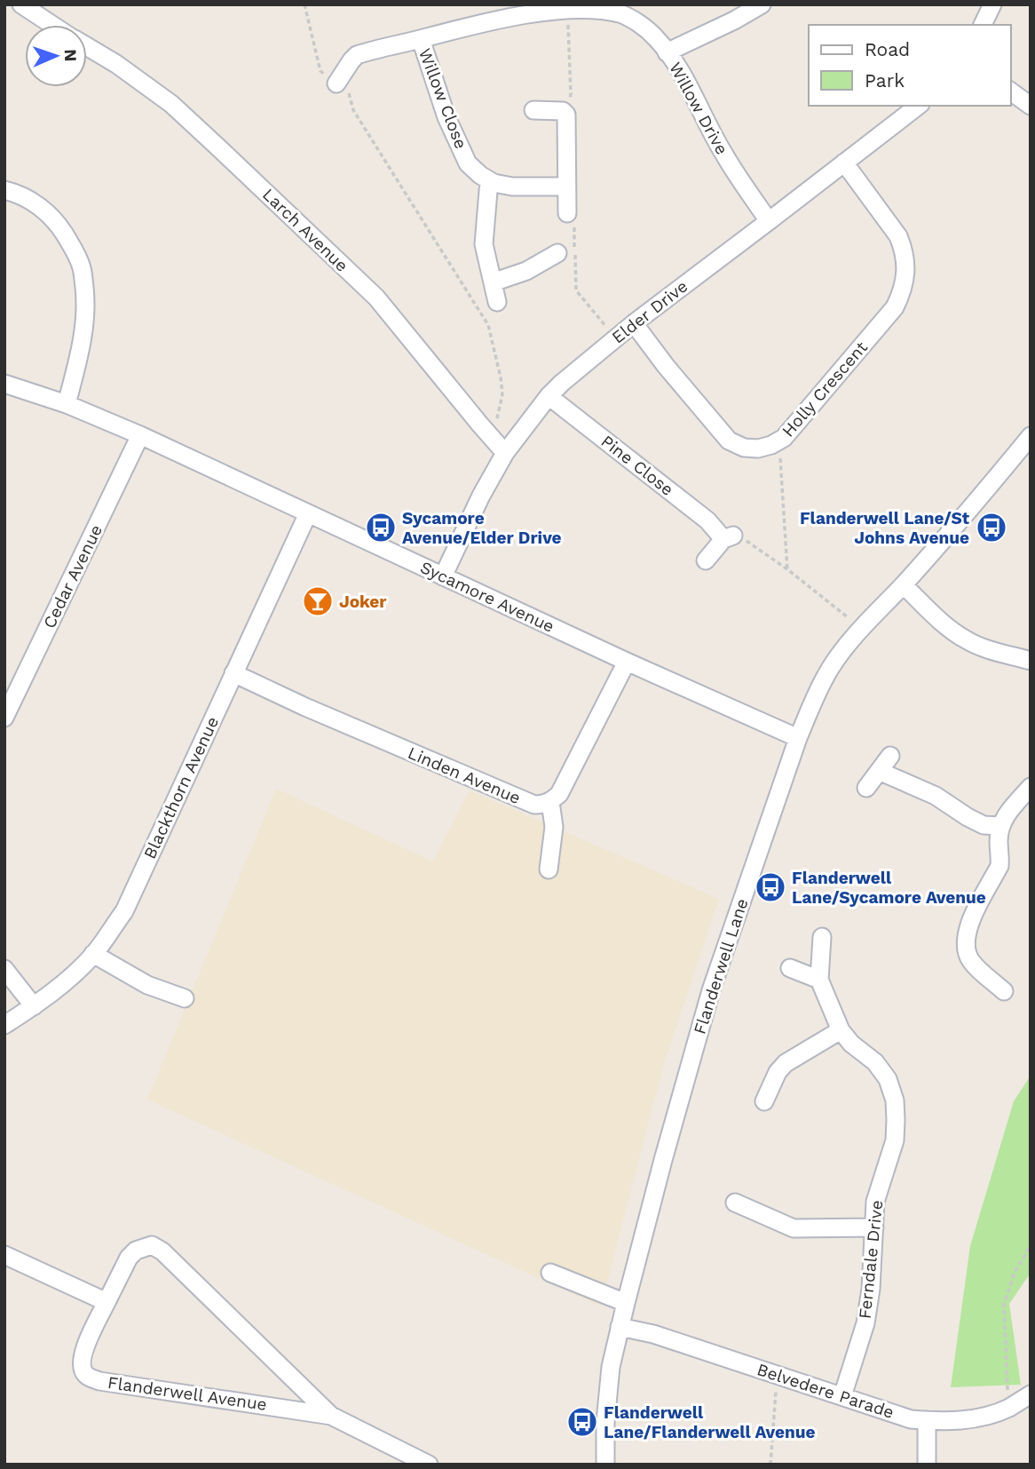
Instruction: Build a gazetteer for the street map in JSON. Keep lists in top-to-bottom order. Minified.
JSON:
{"streets":{"street":["Willow Close","Willow Drive","Larch Avenue","Elder Drive","Holly Crescent","Pine Close","Cedar Avenue","Sycamore Avenue","Linden Avenue","Blackthorn Avenue","Flanderwell Lane","Ferndale Drive","Belvedere Parade","Flanderwell Avenue"]},"crossings":[["Willow Close","Willow Drive"],["Willow Drive","Elder Drive"],["Larch Avenue","Elder Drive"],["Elder Drive","Holly Crescent"],["Elder Drive","Pine Close"],["Elder Drive","Sycamore Avenue"],["Cedar Avenue","Sycamore Avenue"],["Sycamore Avenue","Blackthorn Avenue"],["Sycamore Avenue","Flanderwell Lane"],["Linden Avenue","Blackthorn Avenue"],["Flanderwell Lane","Belvedere Parade"],["Ferndale Drive","Belvedere Parade"]],"places":{"bus stop":["Sycamore Avenue/Elder Drive","Flanderwell Lane/St Johns Avenue","Flanderwell Lane/Sycamore Avenue","Flanderwell Lane/Flanderwell Avenue"],"bar":["Joker"]},"legend":["Road","Park"],"north":"right"}
